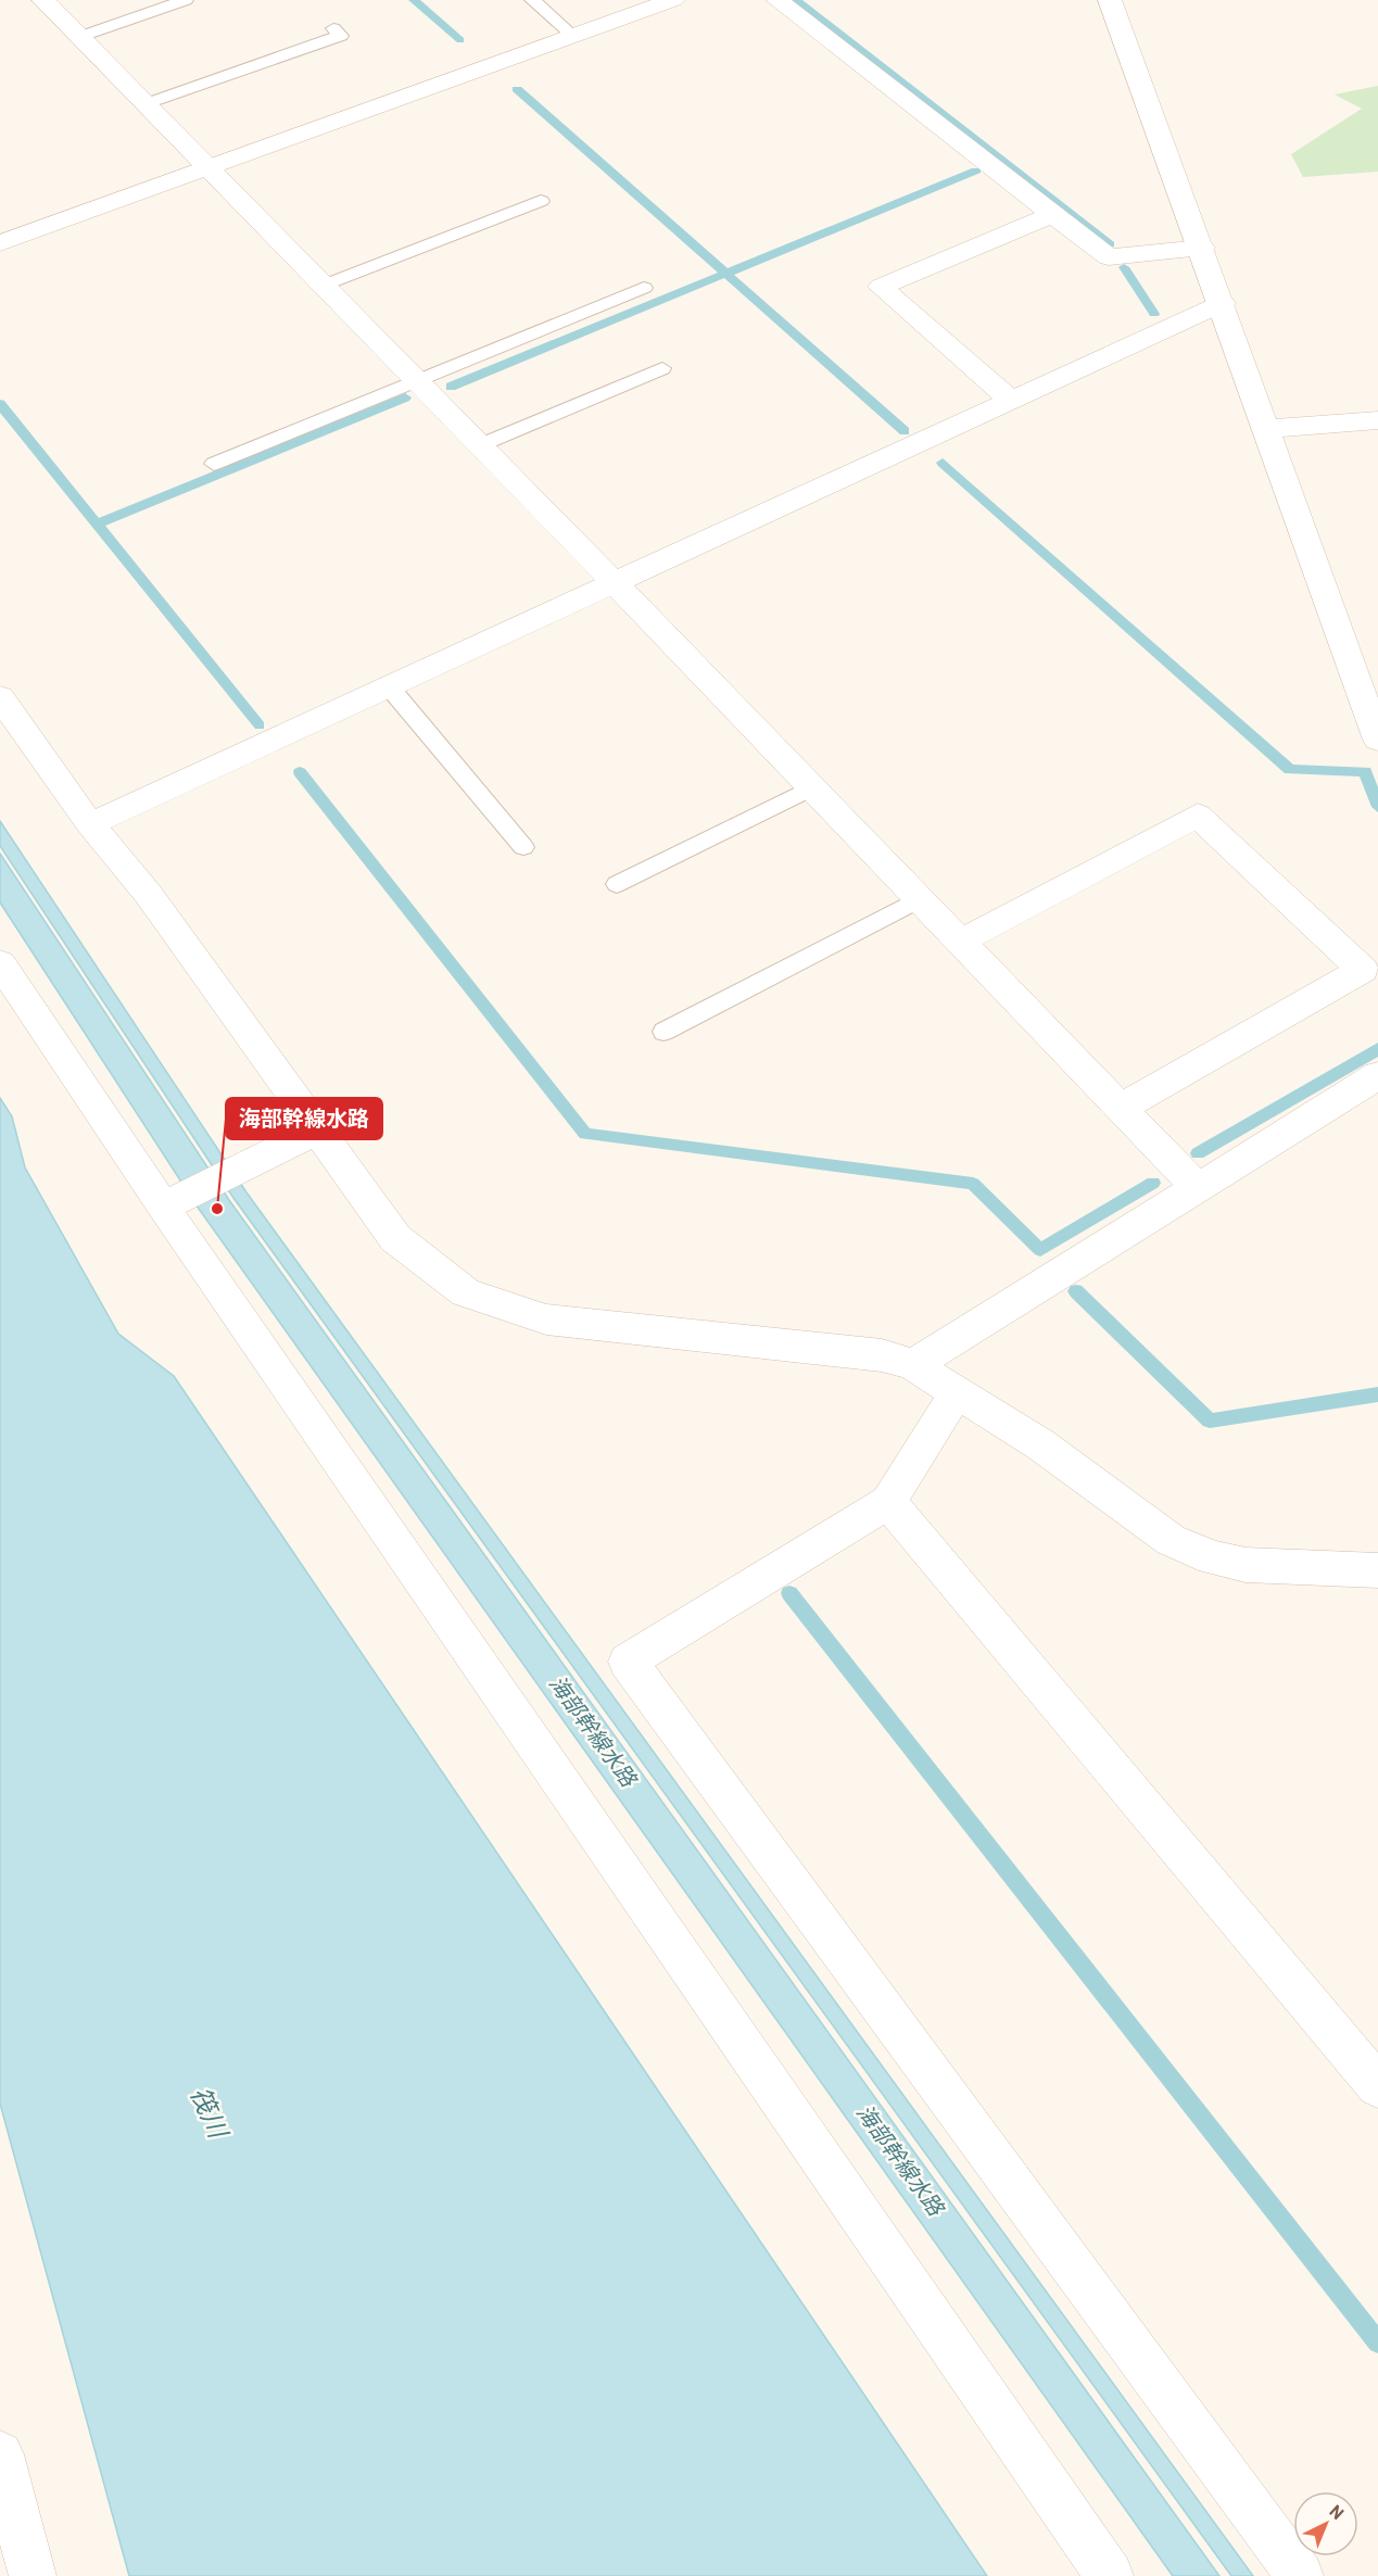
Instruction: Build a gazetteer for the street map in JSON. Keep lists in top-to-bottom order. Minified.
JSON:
{"water":["海部幹線水路","筏川"],"places":["海部幹線水路"],"north":"top right"}
